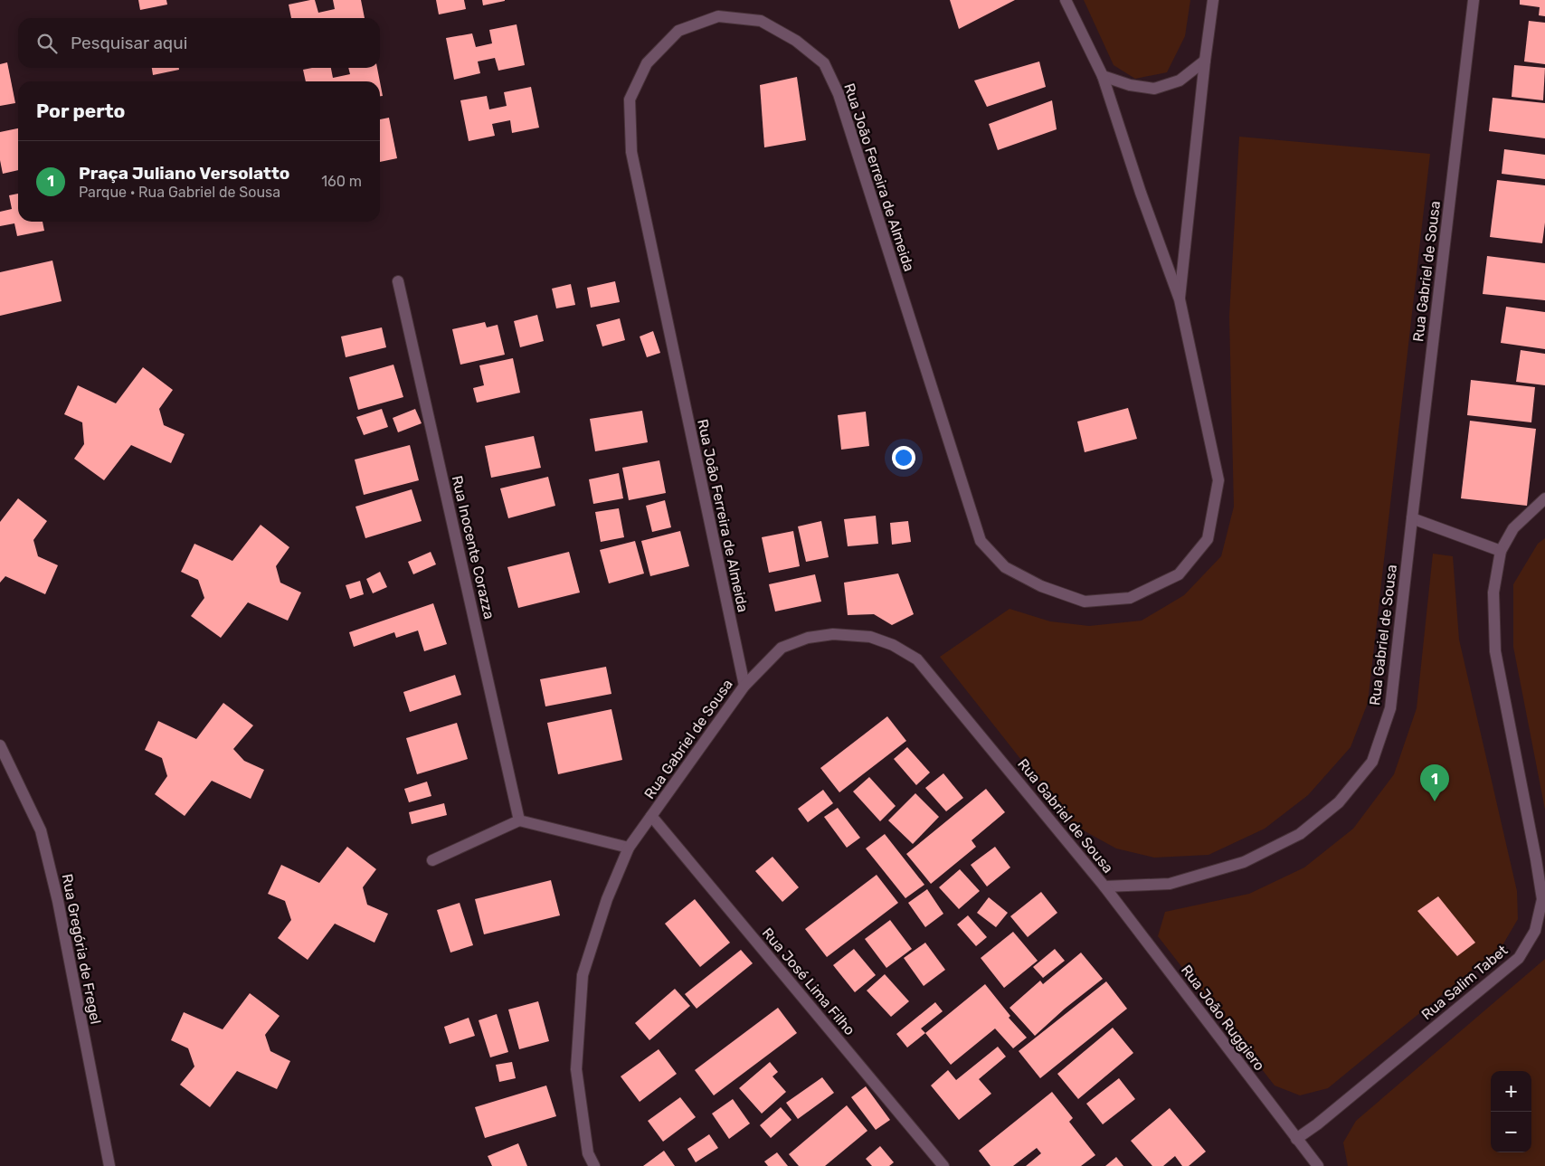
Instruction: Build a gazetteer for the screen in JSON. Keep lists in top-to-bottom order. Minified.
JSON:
{"streets":{"street":["Rua João Ferreira de Almeida","Rua Gabriel de Sousa","Rua Inocente Corazza","Rua Gregória de Fregel","Rua José Lima Filho","Rua Salim Tabet","Rua João Ruggiero"]},"crossings":[["Rua João Ferreira de Almeida","Rua Gabriel de Sousa"],["Rua Gabriel de Sousa","Rua José Lima Filho"],["Rua Gabriel de Sousa","Rua João Ruggiero"],["Rua Salim Tabet","Rua João Ruggiero"]],"page":{"search":"Pesquisar aqui","heading":"Por perto","list":[{"mark":"1","name":"Praça Juliano Versolatto","note":"Parque · Rua Gabriel de Sousa","value":"160 m"}],"pins":"1","map_buttons":["+","−"]}}
